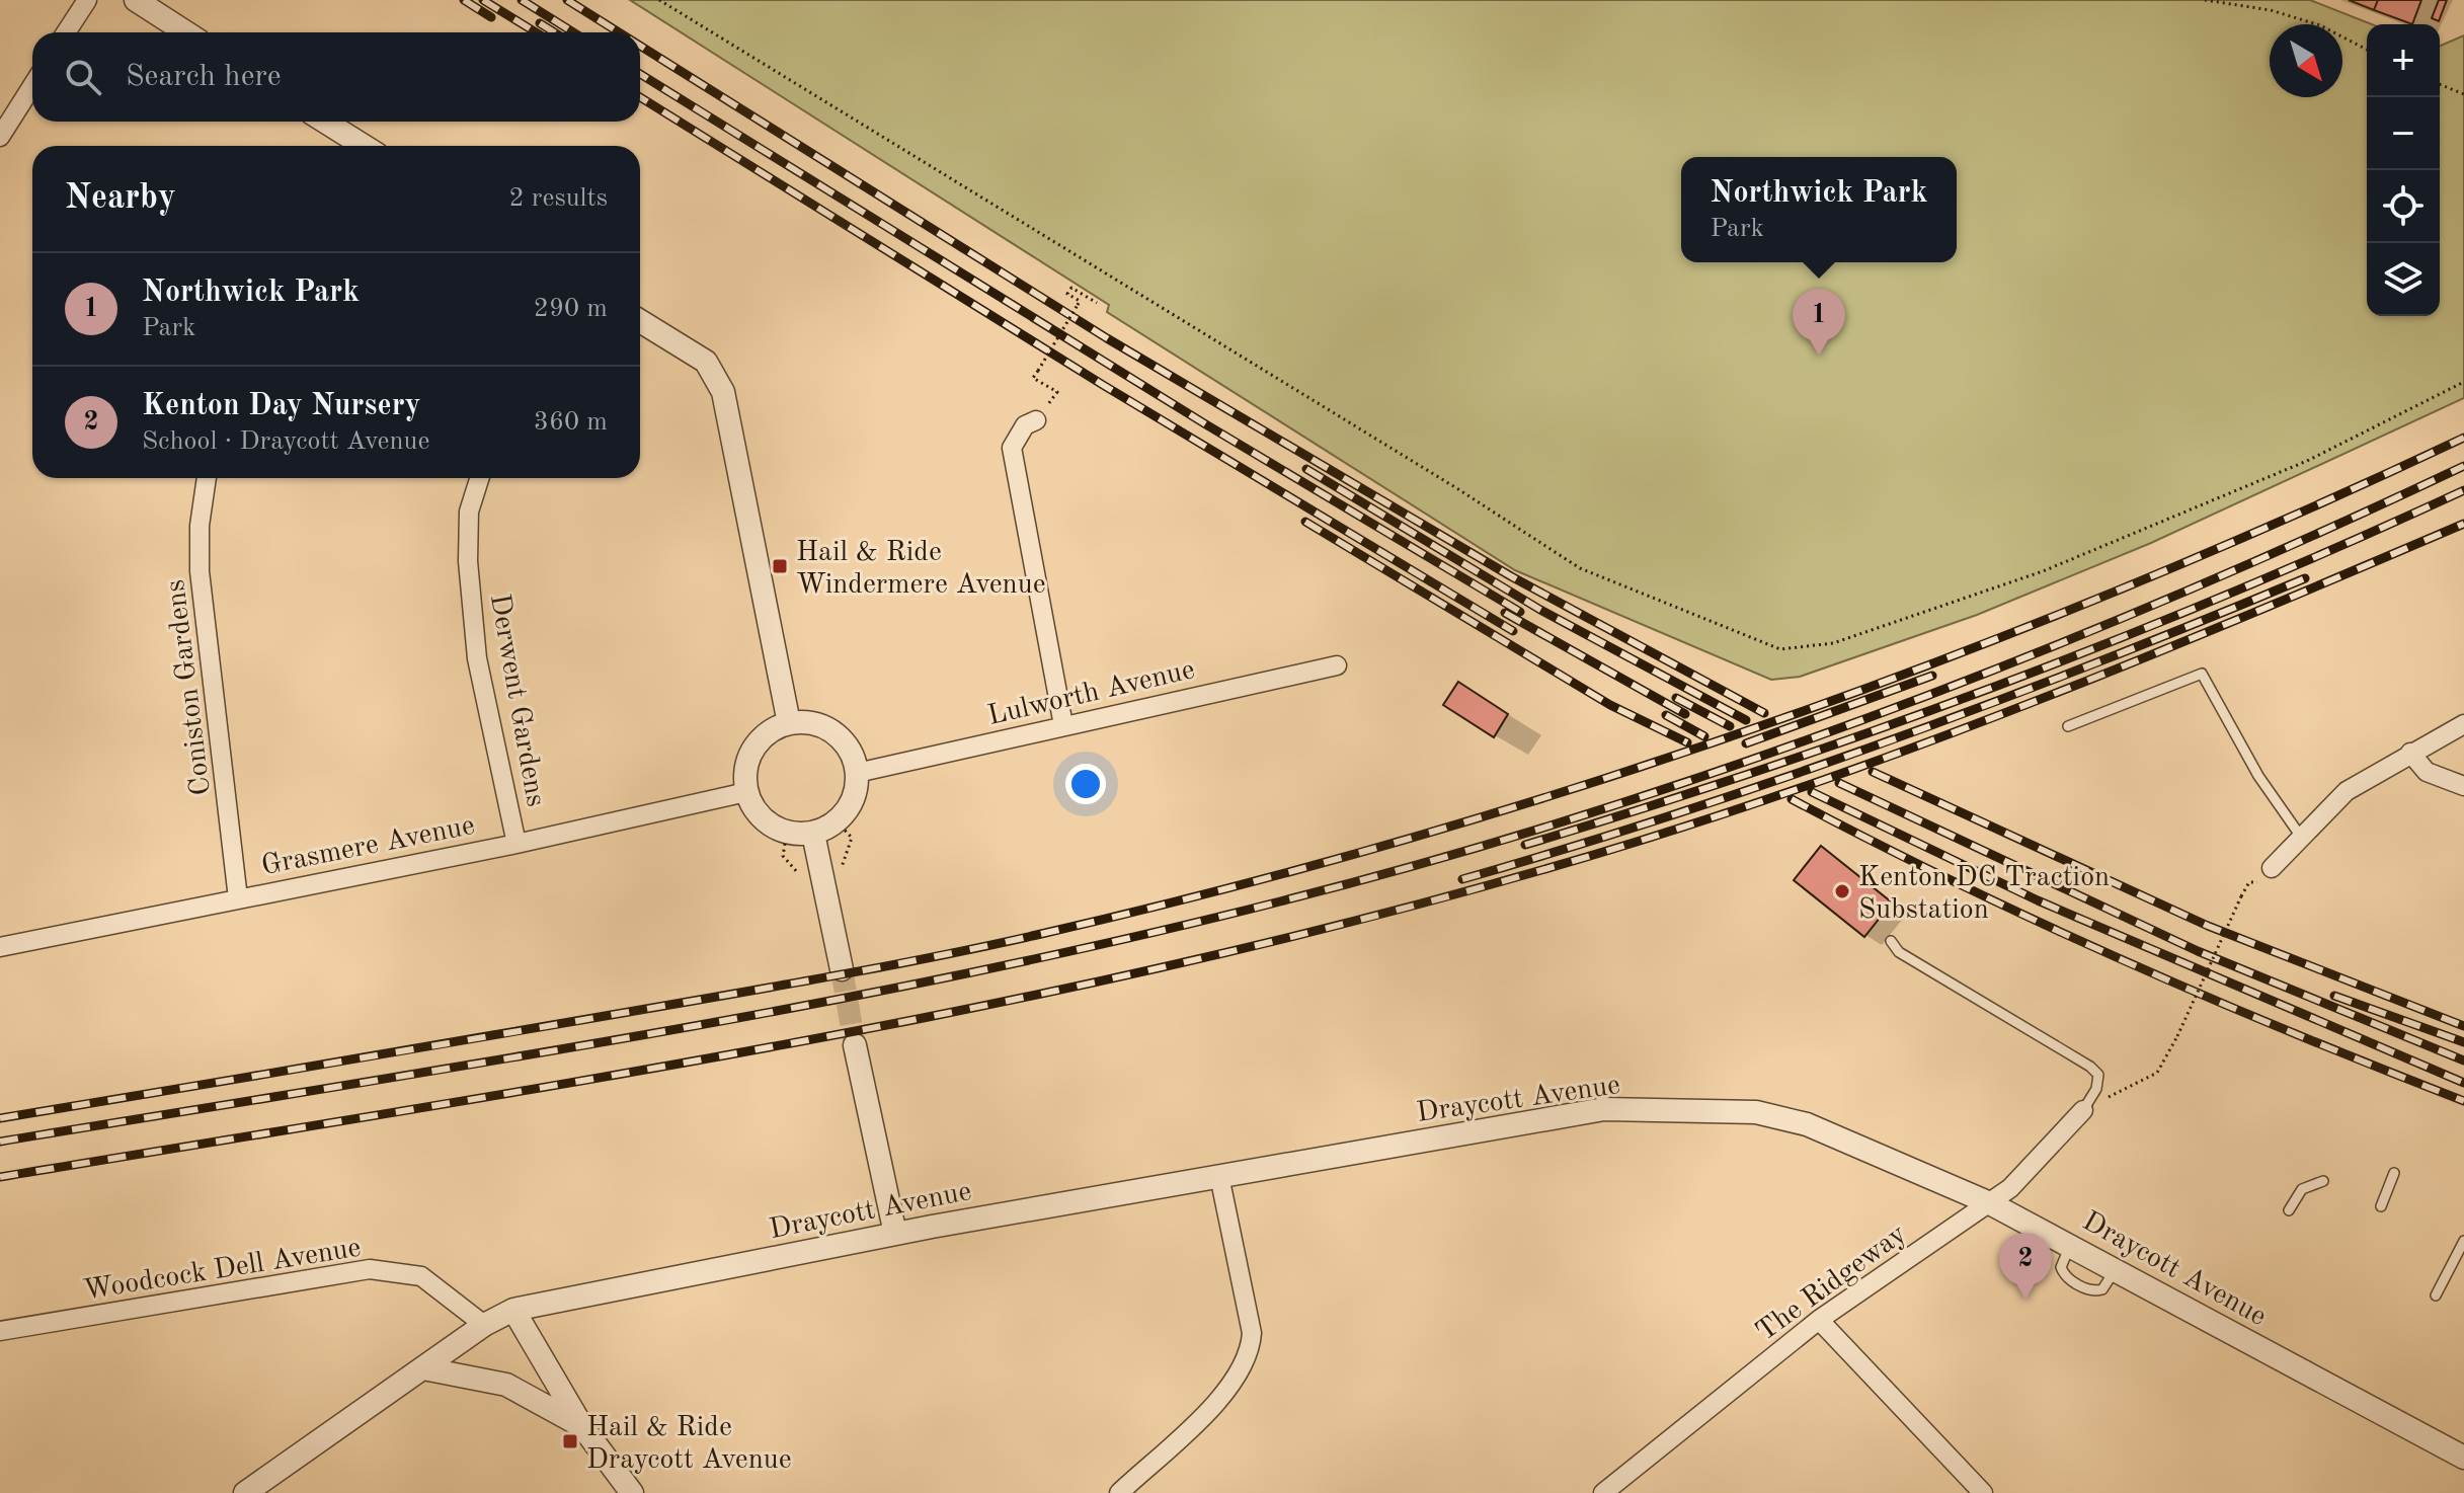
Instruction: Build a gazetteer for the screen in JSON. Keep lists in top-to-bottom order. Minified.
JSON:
{"streets":{"street":["Coniston Gardens","Lulworth Avenue","Derwent Gardens","Grasmere Avenue","Draycott Avenue","Woodcock Dell Avenue","The Ridgeway"]},"crossings":[["Coniston Gardens","Grasmere Avenue"],["Lulworth Avenue","Grasmere Avenue"],["Derwent Gardens","Grasmere Avenue"],["Draycott Avenue","Woodcock Dell Avenue"],["Draycott Avenue","The Ridgeway"]],"places":{"transit":["Hail & Ride Windermere Avenue","Hail & Ride Draycott Avenue"],"other":["Kenton DC Traction Substation"]},"north":"bottom right","page":{"map_buttons":["+","−"],"search":"Search here","heading":["Nearby","2 results"],"popup":["Northwick Park","Park"],"list":[{"mark":"1","name":"Northwick Park","note":"Park","value":"290 m"},{"mark":"2","name":"Kenton Day Nursery","note":"School · Draycott Avenue","value":"360 m"}],"pins":["1","2"]}}
